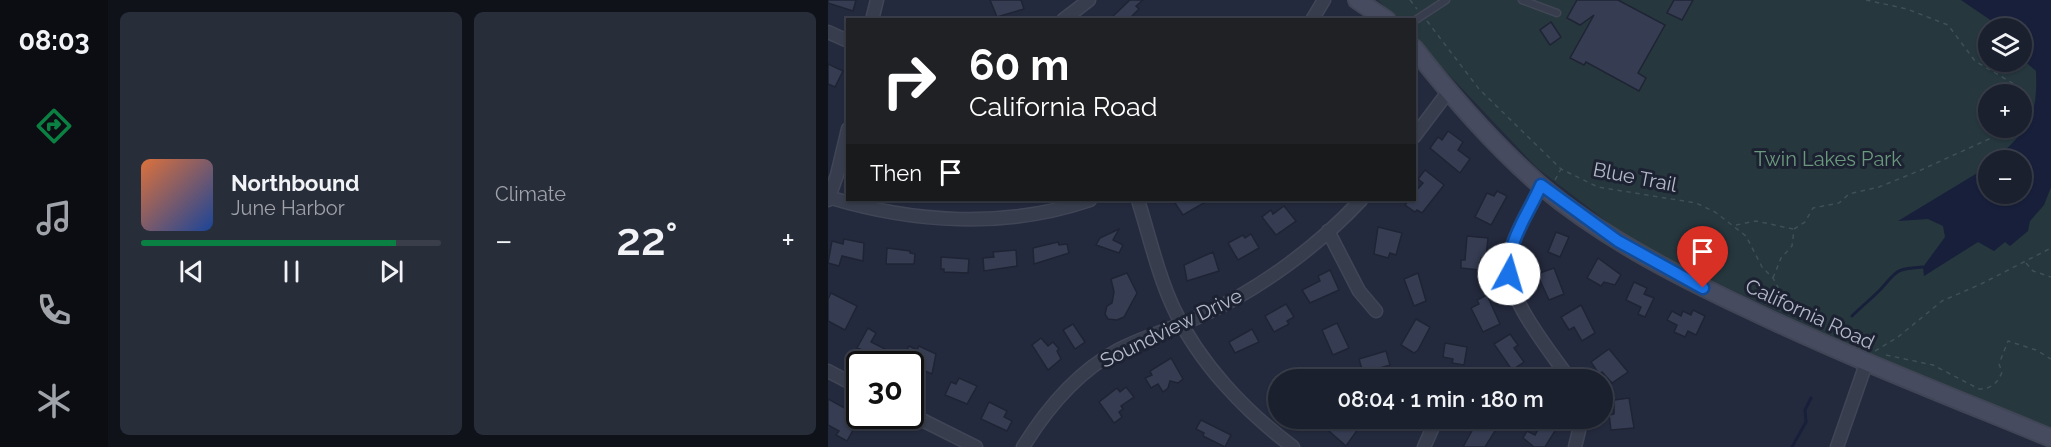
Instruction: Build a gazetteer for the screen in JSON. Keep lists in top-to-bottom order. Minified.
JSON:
{"streets":{"main road":["California Road"],"street":["Soundview Drive"],"path":["Blue Trail"]},"parks":["Twin Lakes Park"],"page":{"tabs":"08:03","tile":"Climate","map_buttons":["+","−"],"turn":["60 m","California Road"],"then":"Then","song":["Northbound","June Harbor"],"heat":["−","22°","+"],"limit":"30","trip":"08:04 · 1 min · 180 m"}}
